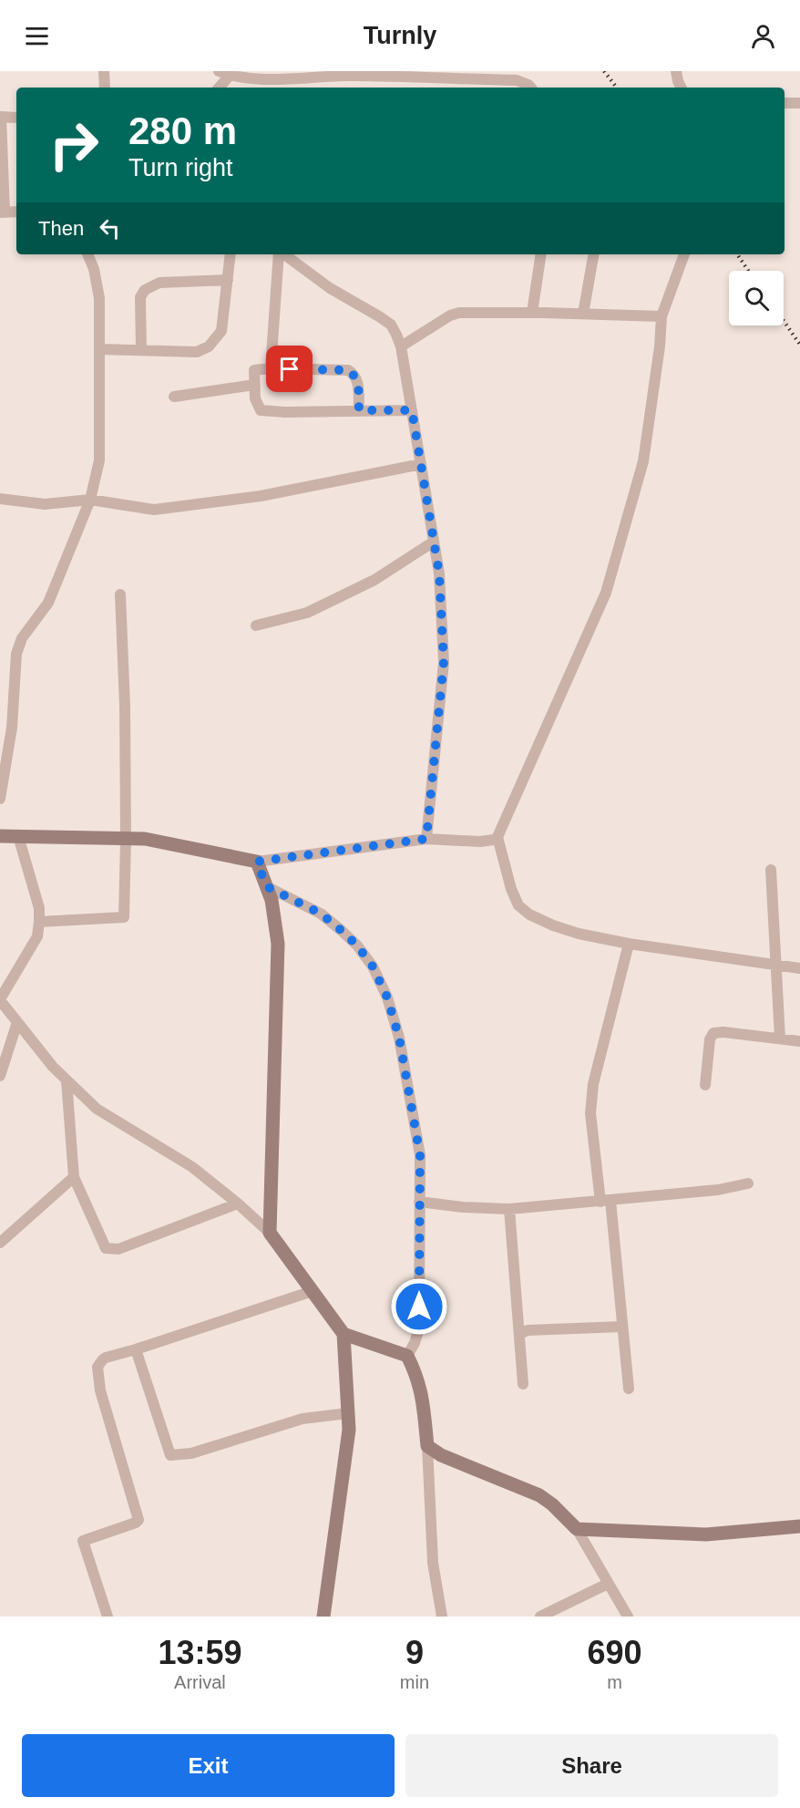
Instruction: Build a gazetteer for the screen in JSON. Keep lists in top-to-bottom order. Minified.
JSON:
{"page":{"header":"Turnly","turn":["280 m","Turn right"],"then":"Then","eta":["13:59","Arrival","9","min","690","m"],"buttons":["Exit","Share"]}}
